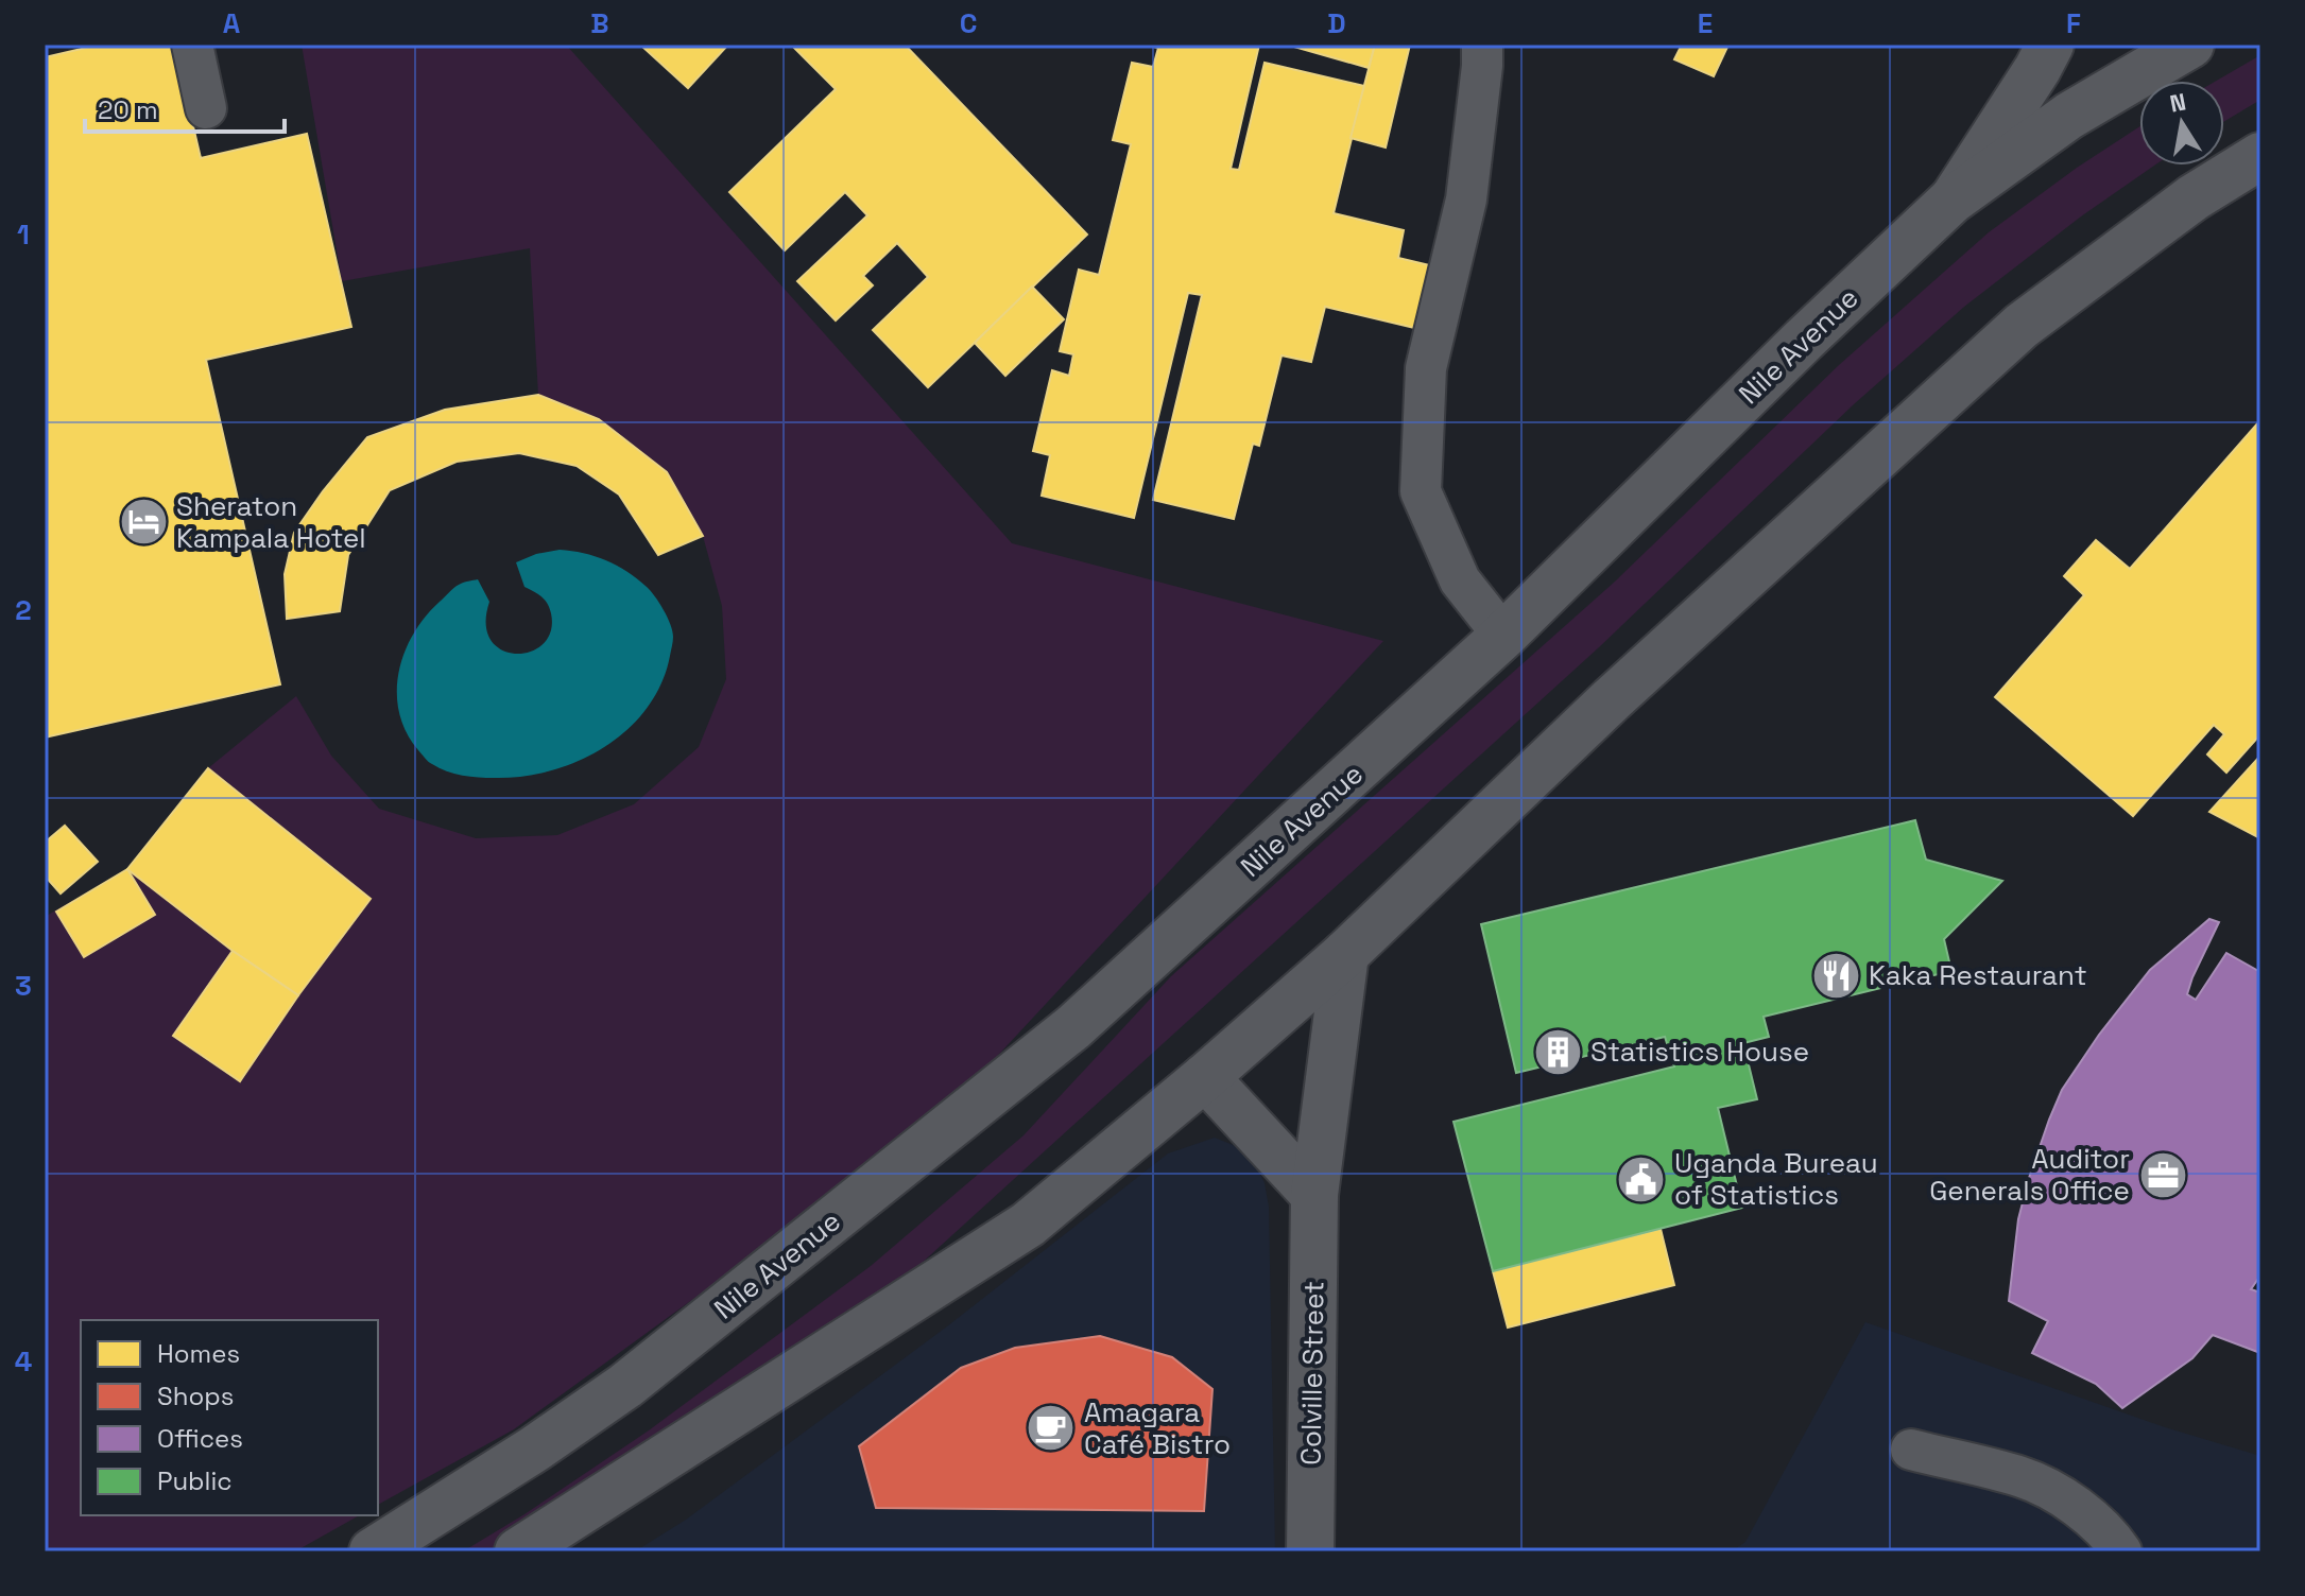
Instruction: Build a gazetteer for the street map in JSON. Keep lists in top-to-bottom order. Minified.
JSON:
{"streets":{"main road":["Nile Avenue","Colville Street"]},"places":{"hotel":["Sheraton Kampala Hotel"],"restaurant":["Kaka Restaurant"],"building":["Statistics House"],"office":["Auditor Generals Office"],"public building":["Uganda Bureau of Statistics"],"cafe":["Amagara Café Bistro"]},"legend":["Homes","Shops","Offices","Public"],"scale_bar":"20 m","north":"top","grid":{"columns":["A","B","C","D","E","F"],"rows":["1","2","3","4"]}}
